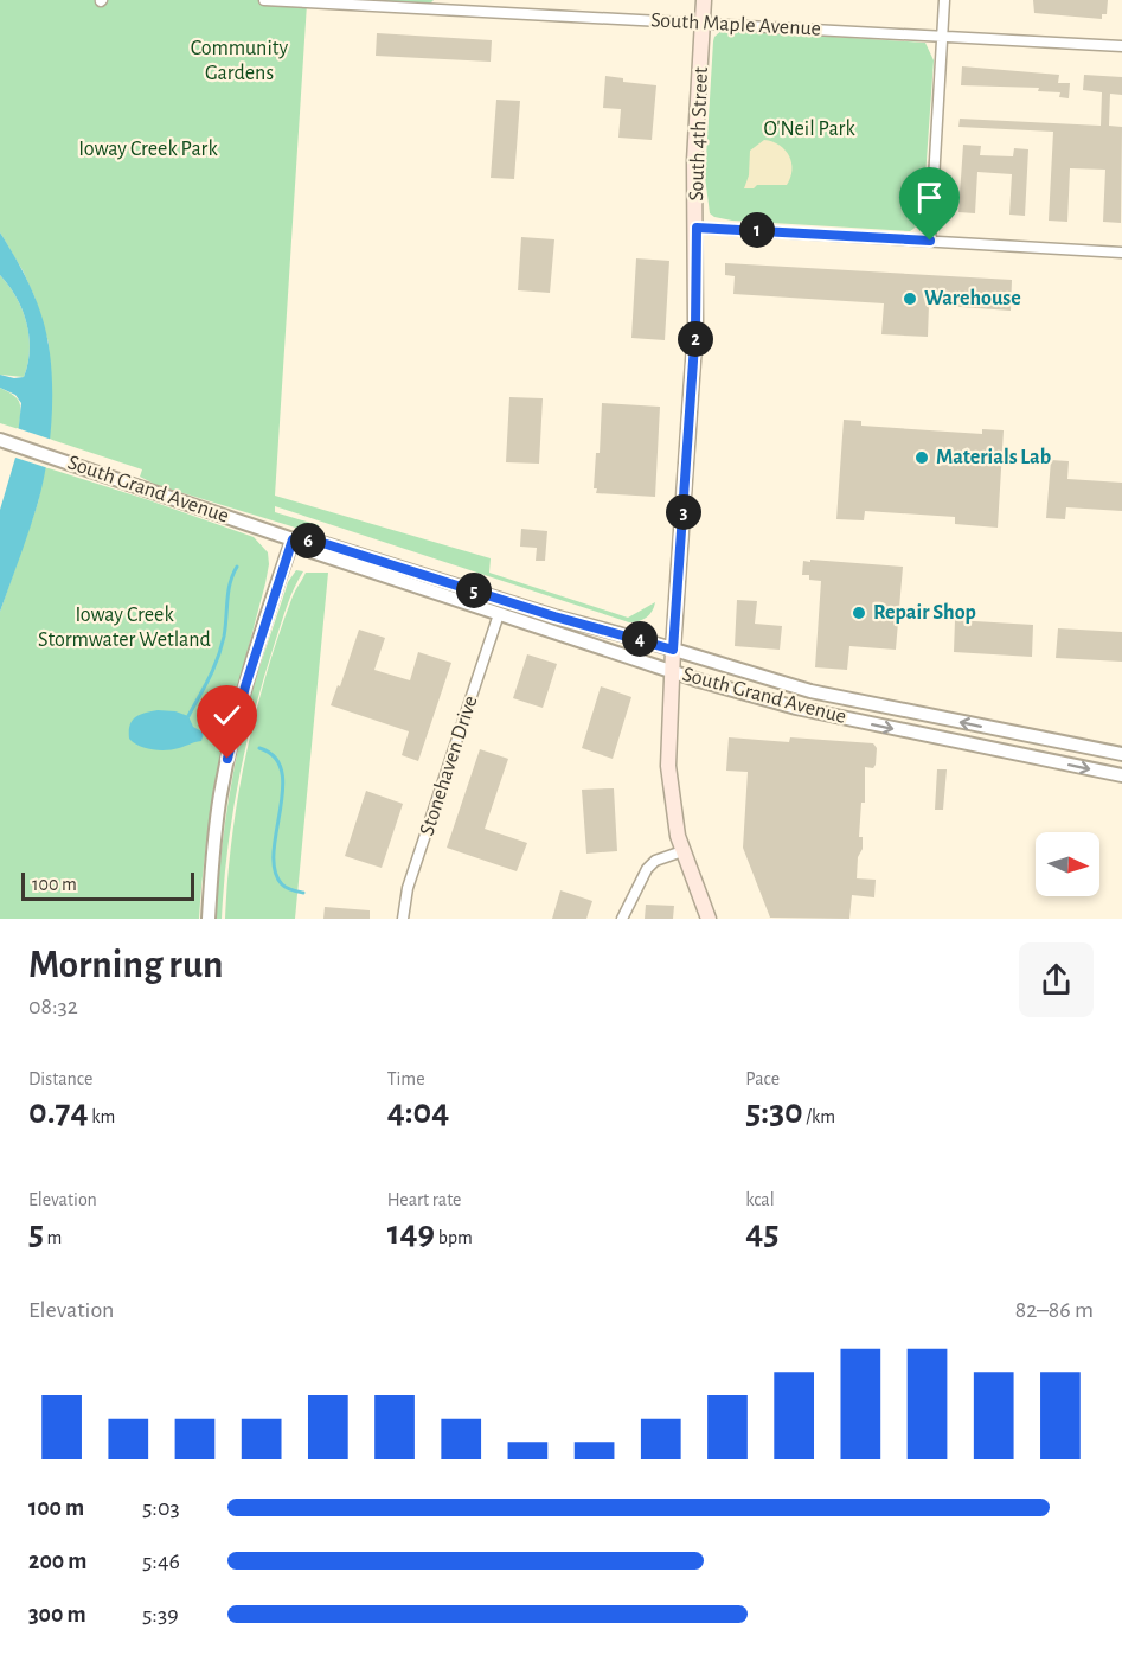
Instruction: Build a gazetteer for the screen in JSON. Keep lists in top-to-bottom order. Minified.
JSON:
{"streets":{"main road":["South 4th Street"],"street":["South Maple Avenue","South Grand Avenue","Stonehaven Drive"]},"crossings":[["South Maple Avenue","South 4th Street"],["South 4th Street","South Grand Avenue"],["South Grand Avenue","Stonehaven Drive"]],"parks":["Community Gardens","O'Neil Park","Ioway Creek Park","Ioway Creek Stormwater Wetland"],"places":["Warehouse","Materials Lab","Repair Shop"],"scale_bar":"100 m","north":"right","page":{"pins":["1","2","3","6","5","4"],"scale":"100 m","heading":["Morning run","08:32"],"stats":[["Distance","0.74 km"],["Time","4:04"],["Pace","5:30 /km"],["Elevation","5 m"],["Heart rate","149 bpm"],["kcal","45"]],"chart":["Elevation","82–86 m"],"list":[{"name":"100 m","note":"5:03"},{"name":"200 m","note":"5:46"},{"name":"300 m","note":"5:39"}]}}
